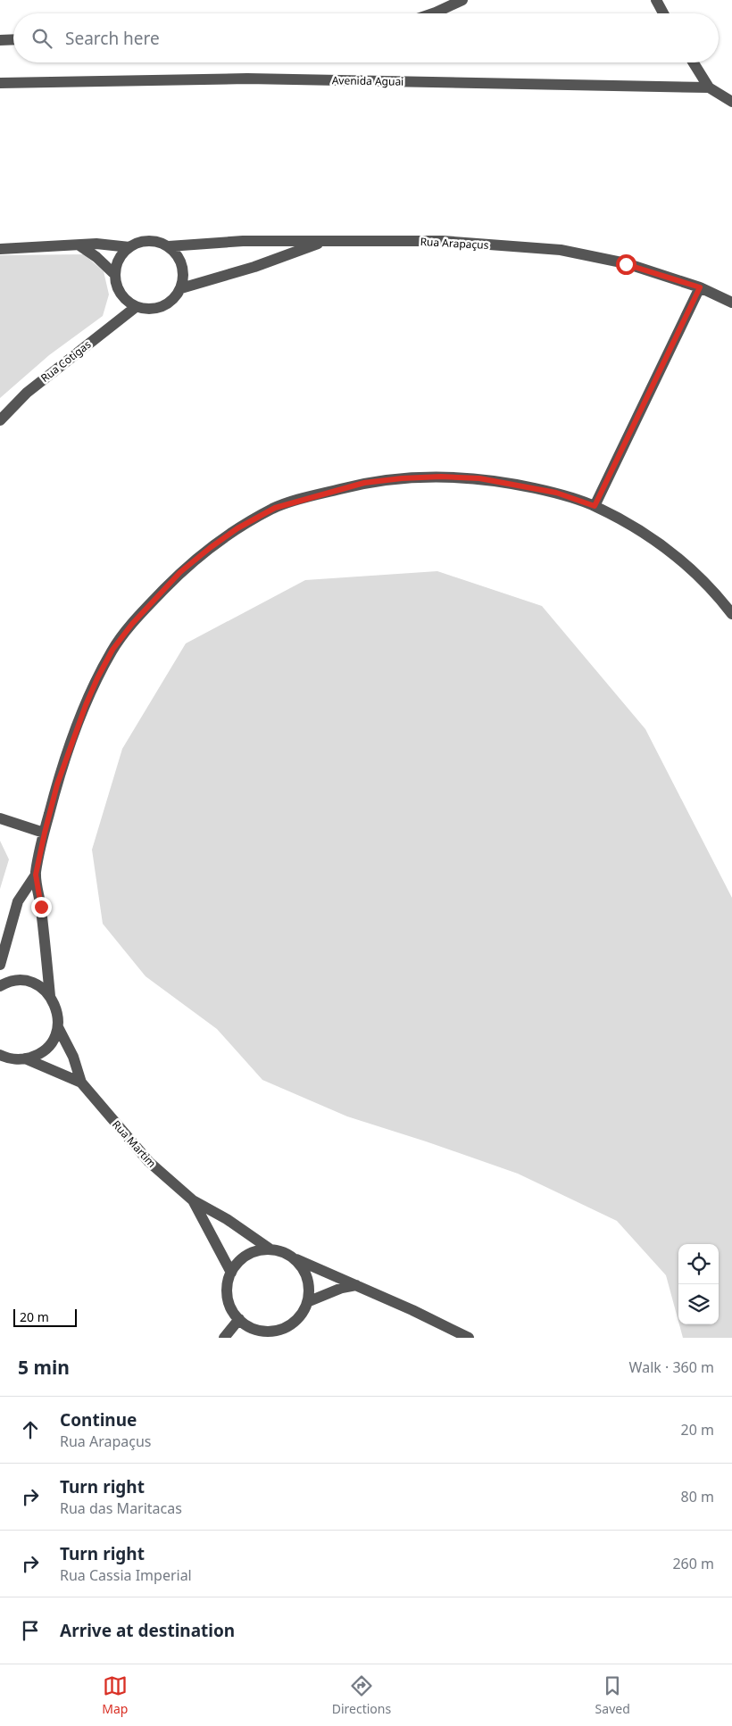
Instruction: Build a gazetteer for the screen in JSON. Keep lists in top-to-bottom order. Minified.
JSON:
{"streets":{"street":["Avenida Aguai","Rua Arapaçus","Rua Cotigas","Rua Martim"]},"crossings":[["Rua Arapaçus","Rua Cotigas"]],"scale_bar":"20 m","page":{"search":"Search here","scale":"20 m","heading":["5 min","Walk · 360 m"],"list":[["Continue","Rua Arapaçus","20 m"],["Turn right","Rua das Maritacas","80 m"],["Turn right","Rua Cassia Imperial","260 m"],"Arrive at destination"],"nav":["Map","Directions","Saved"]}}
